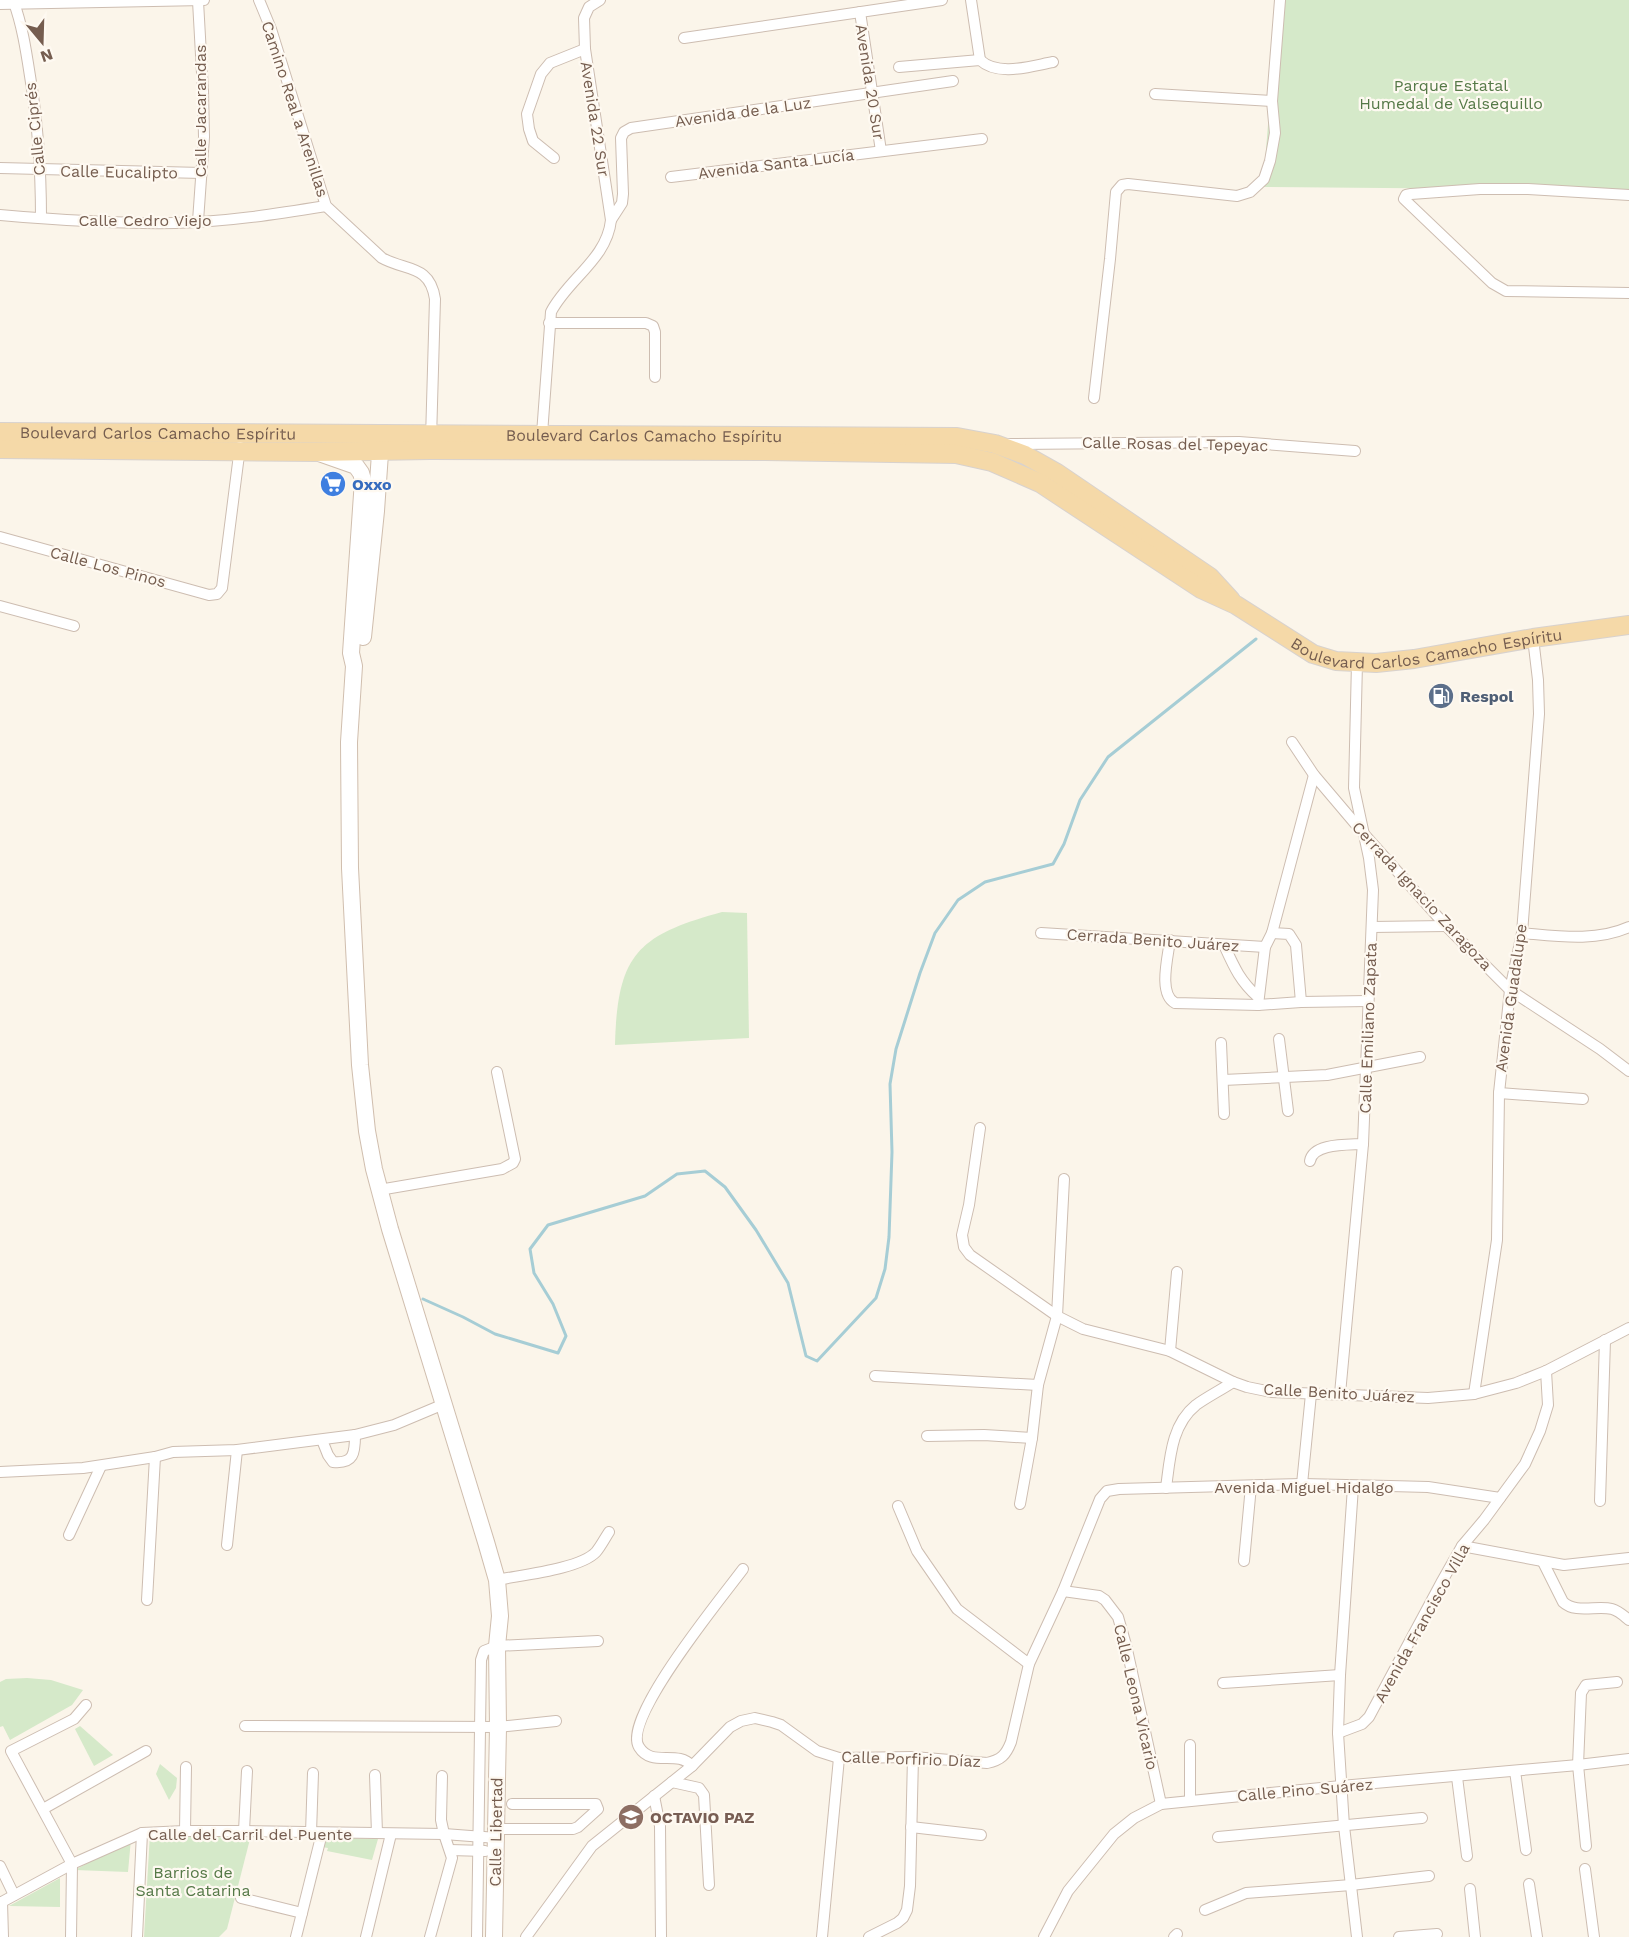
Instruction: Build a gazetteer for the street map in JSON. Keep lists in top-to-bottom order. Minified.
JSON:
{"streets":{"main road":["Boulevard Carlos Camacho Espíritu","Calle Libertad"],"street":["Avenida 20 Sur","Camino Real a Arenillas","Calle Jacarandas","Avenida de la Luz","Avenida 22 Sur","Calle Ciprés","Avenida Santa Lucía","Calle Eucalipto","Calle Cedro Viejo","Calle Rosas del Tepeyac","Calle Los Pinos","Cerrada Ignacio Zaragoza","Cerrada Benito Juárez","Avenida Guadalupe","Calle Emiliano Zapata","Calle Benito Juárez","Avenida Miguel Hidalgo","Avenida Francisco Villa","Calle Leona Vicario","Calle Porfirio Díaz","Calle Pino Suárez","Calle del Carril del Puente"]},"crossings":[["Avenida 20 Sur","Avenida de la Luz"],["Avenida 20 Sur","Avenida Santa Lucía"],["Camino Real a Arenillas","Calle Cedro Viejo"],["Camino Real a Arenillas","Boulevard Carlos Camacho Espíritu"],["Calle Jacarandas","Calle Eucalipto"],["Calle Jacarandas","Calle Cedro Viejo"],["Avenida de la Luz","Avenida 22 Sur"],["Avenida de la Luz","Boulevard Carlos Camacho Espíritu"],["Calle Ciprés","Calle Eucalipto"],["Calle Ciprés","Calle Cedro Viejo"],["Boulevard Carlos Camacho Espíritu","Calle Rosas del Tepeyac"],["Boulevard Carlos Camacho Espíritu","Calle Los Pinos"],["Boulevard Carlos Camacho Espíritu","Avenida Guadalupe"],["Boulevard Carlos Camacho Espíritu","Calle Emiliano Zapata"],["Cerrada Ignacio Zaragoza","Avenida Guadalupe"],["Cerrada Ignacio Zaragoza","Calle Emiliano Zapata"],["Avenida Guadalupe","Calle Benito Juárez"],["Calle Emiliano Zapata","Calle Benito Juárez"],["Calle Benito Juárez","Avenida Francisco Villa"],["Avenida Miguel Hidalgo","Avenida Francisco Villa"],["Avenida Miguel Hidalgo","Calle Porfirio Díaz"],["Calle Leona Vicario","Calle Porfirio Díaz"],["Calle Leona Vicario","Calle Pino Suárez"],["Calle Libertad","Calle del Carril del Puente"]],"parks":["Parque Estatal Humedal de Valsequillo","Barrios de Santa Catarina"],"places":{"supermarket":["Oxxo"],"fuel station":["Respol"],"school or university":["OCTAVIO PAZ"]},"north":"bottom"}
